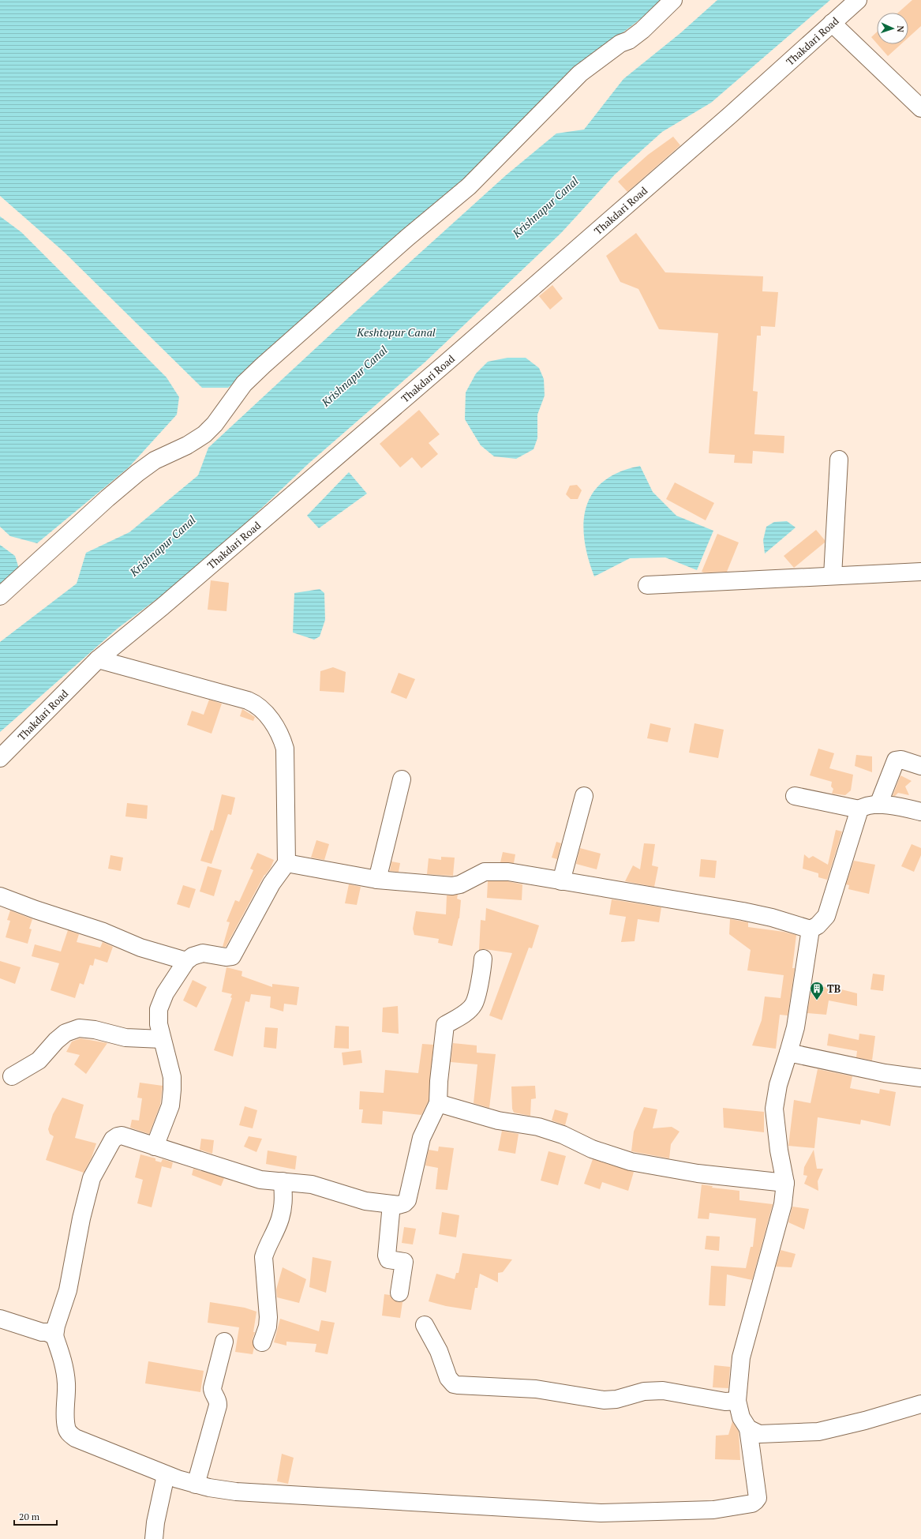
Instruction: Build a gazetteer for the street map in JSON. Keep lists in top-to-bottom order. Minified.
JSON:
{"streets":{"street":["Thakdari Road"]},"water":["Krishnapur Canal","Keshtopur Canal"],"places":{"building":["TB"]},"scale_bar":"20 m","north":"right"}
